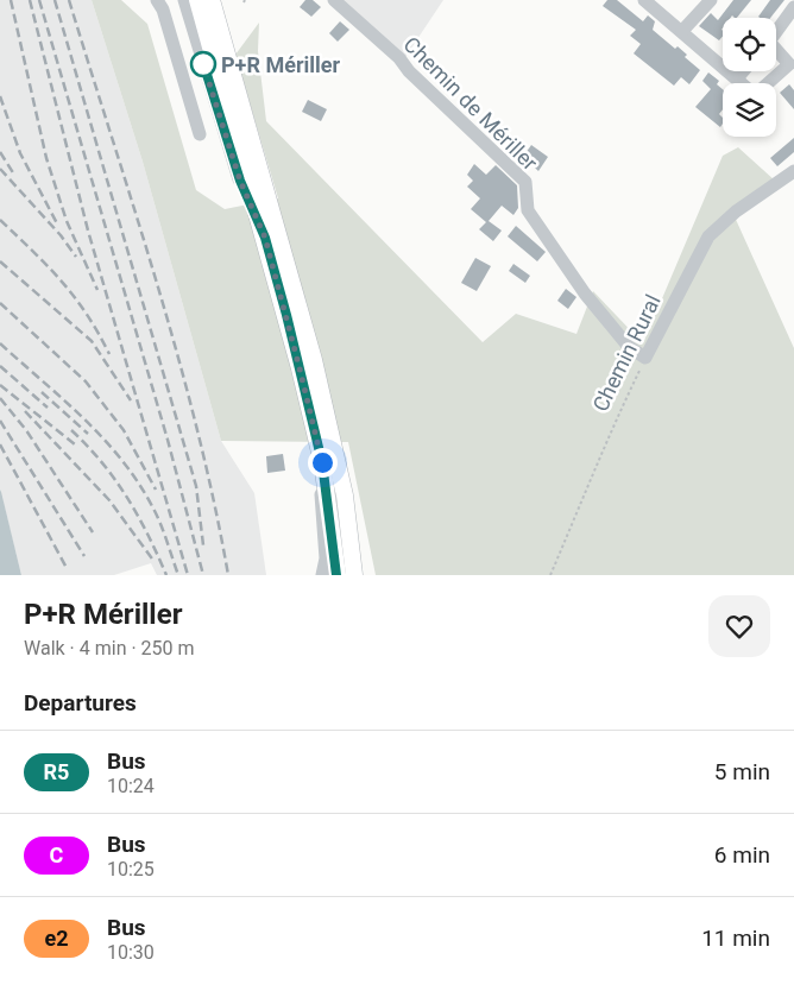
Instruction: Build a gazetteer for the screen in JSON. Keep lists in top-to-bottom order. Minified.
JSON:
{"streets":{"street":["Chemin de Mériller","Chemin Rural"]},"crossings":[["Chemin de Mériller","Chemin Rural"]],"places":["P+R Mériller"],"lines":["bus line R5"],"page":{"heading":[["P+R Mériller","Walk · 4 min · 250 m"],"Departures"],"list":[{"mark":"R5","name":"Bus","note":"10:24","value":"5 min"},{"mark":"C","name":"Bus","note":"10:25","value":"6 min"},{"mark":"e2","name":"Bus","note":"10:30","value":"11 min"}]}}
